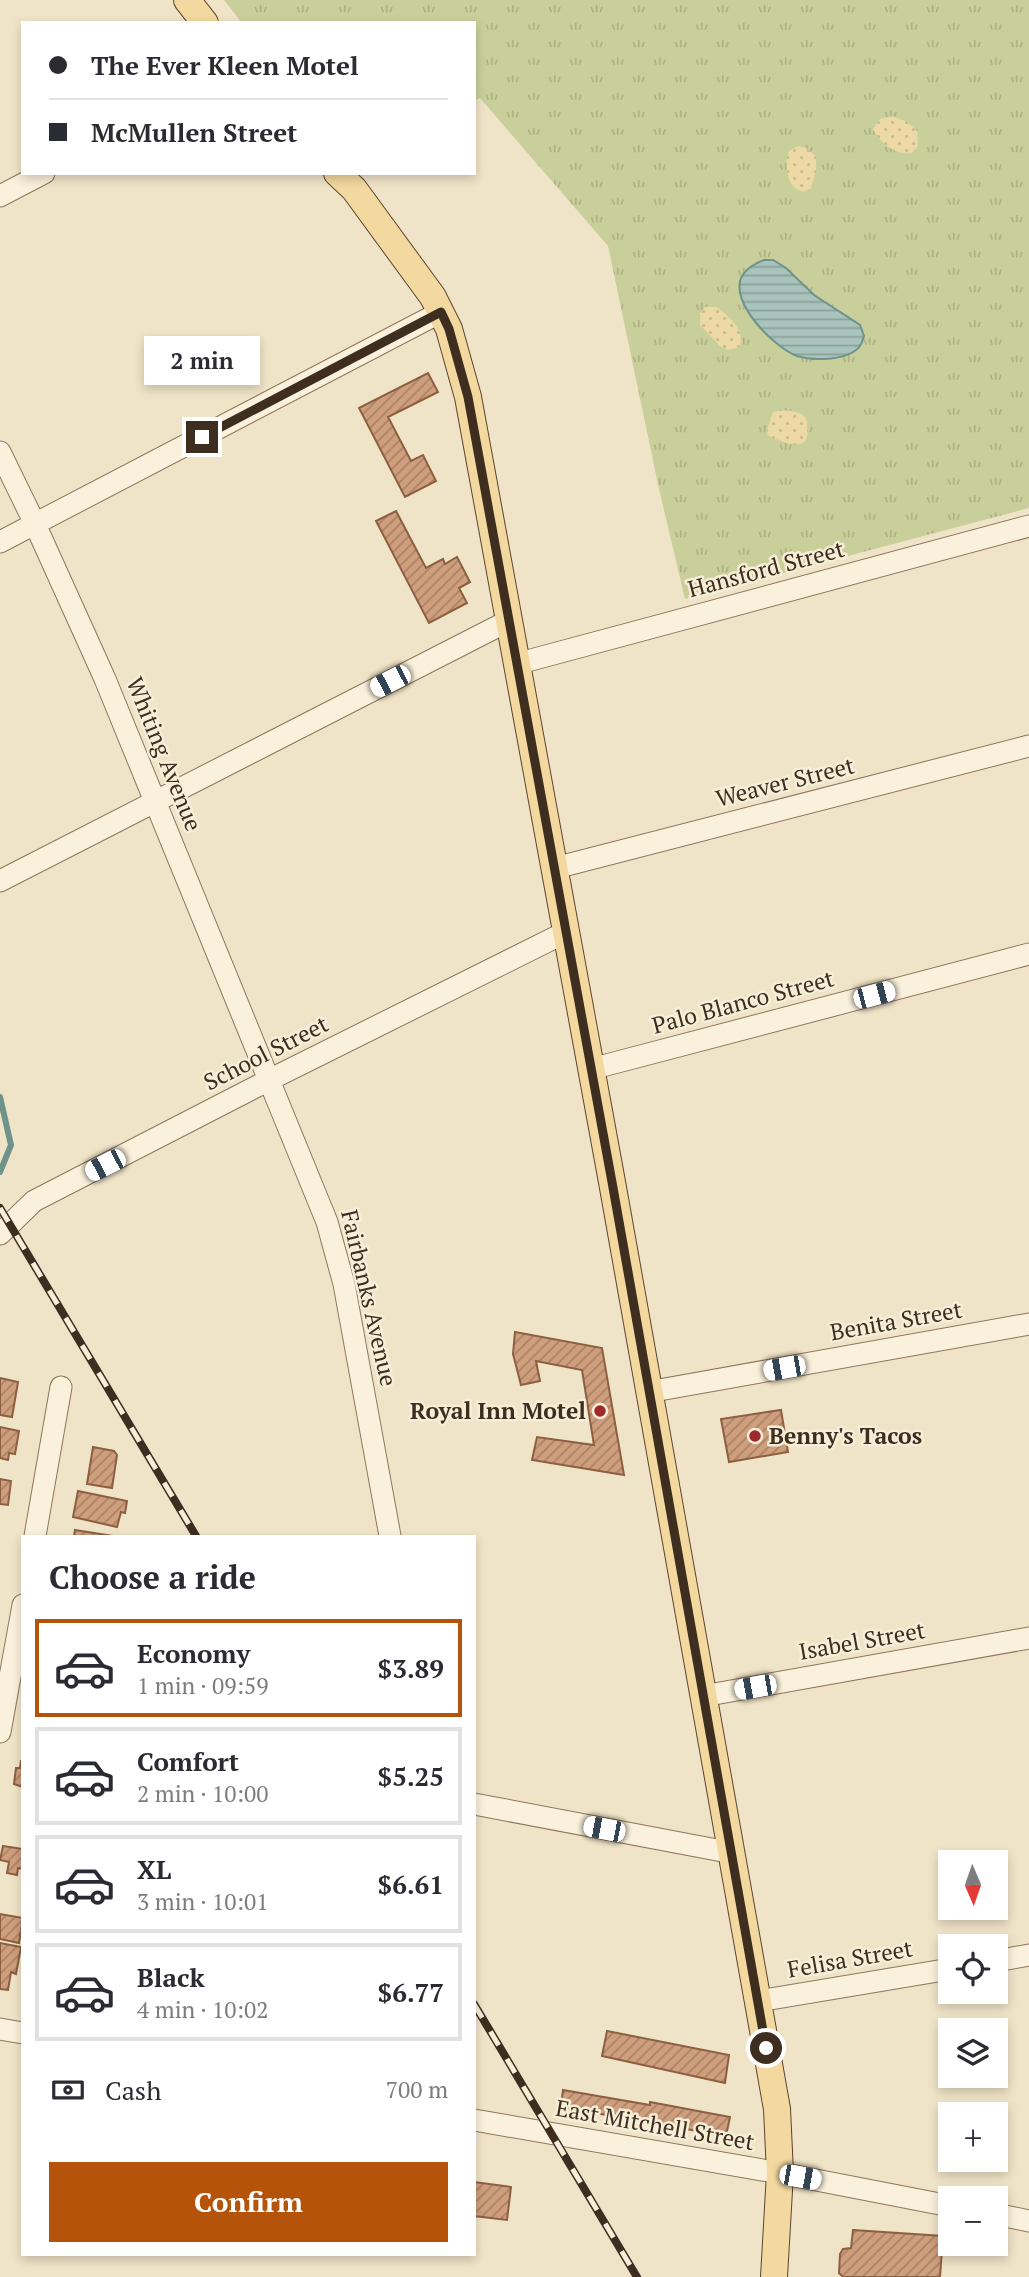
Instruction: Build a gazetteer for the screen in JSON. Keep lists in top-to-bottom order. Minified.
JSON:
{"streets":{"street":["Hansford Street","Whiting Avenue","Weaver Street","Palo Blanco Street","School Street","Fairbanks Avenue","Benita Street","Isabel Street","Felisa Street","East Mitchell Street"]},"crossings":[["Whiting Avenue","School Street"],["Whiting Avenue","Fairbanks Avenue"],["School Street","Fairbanks Avenue"]],"places":["Royal Inn Motel","Benny's Tacos"],"north":"bottom","page":{"banner":["The Ever Kleen Motel","McMullen Street"],"bubble":"2 min","heading":"Choose a ride","list":[{"name":"Economy","note":"1 min · 09:59","value":"$3.89"},{"name":"Comfort","note":"2 min · 10:00","value":"$5.25"},{"name":"XL","note":"3 min · 10:01","value":"$6.61"},{"name":"Black","note":"4 min · 10:02","value":"$6.77"}],"map_buttons":["+","−"],"pay":["Cash","700 m"],"buttons":"Confirm"}}
